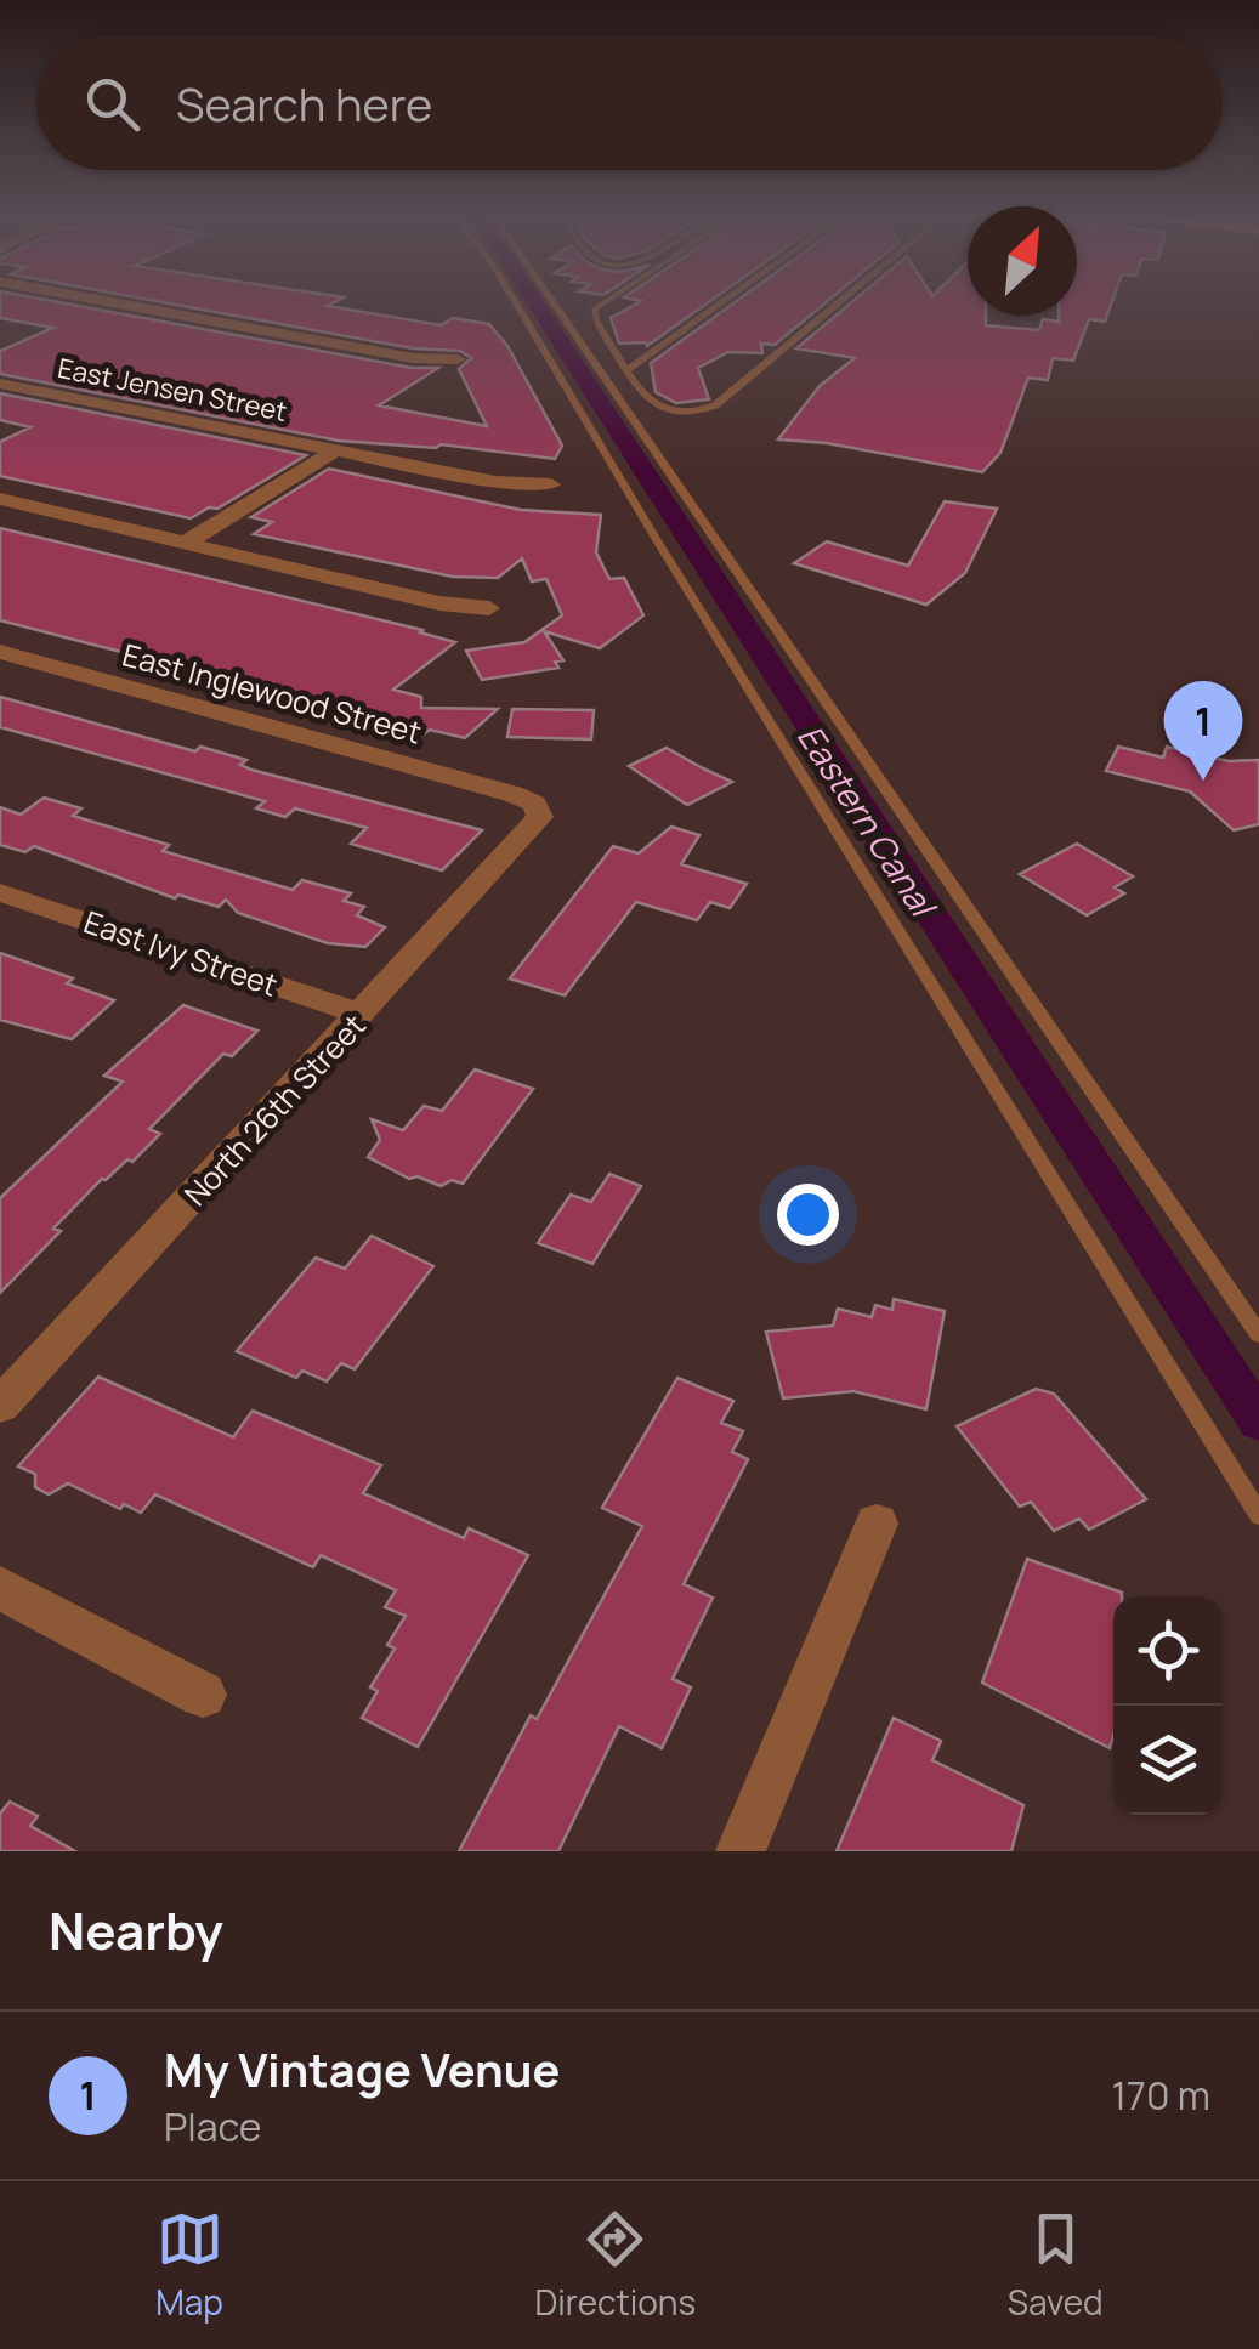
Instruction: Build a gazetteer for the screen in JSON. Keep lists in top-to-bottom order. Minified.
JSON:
{"streets":{"street":["East Jensen Street","East Inglewood Street","East Ivy Street","North 26th Street"]},"crossings":[["East Inglewood Street","North 26th Street"],["East Ivy Street","North 26th Street"]],"water":["Eastern Canal"],"north":"top right","page":{"search":"Search here","pins":"1","heading":"Nearby","list":[{"mark":"1","name":"My Vintage Venue","note":"Place","value":"170 m"}],"nav":["Map","Directions","Saved"]}}
